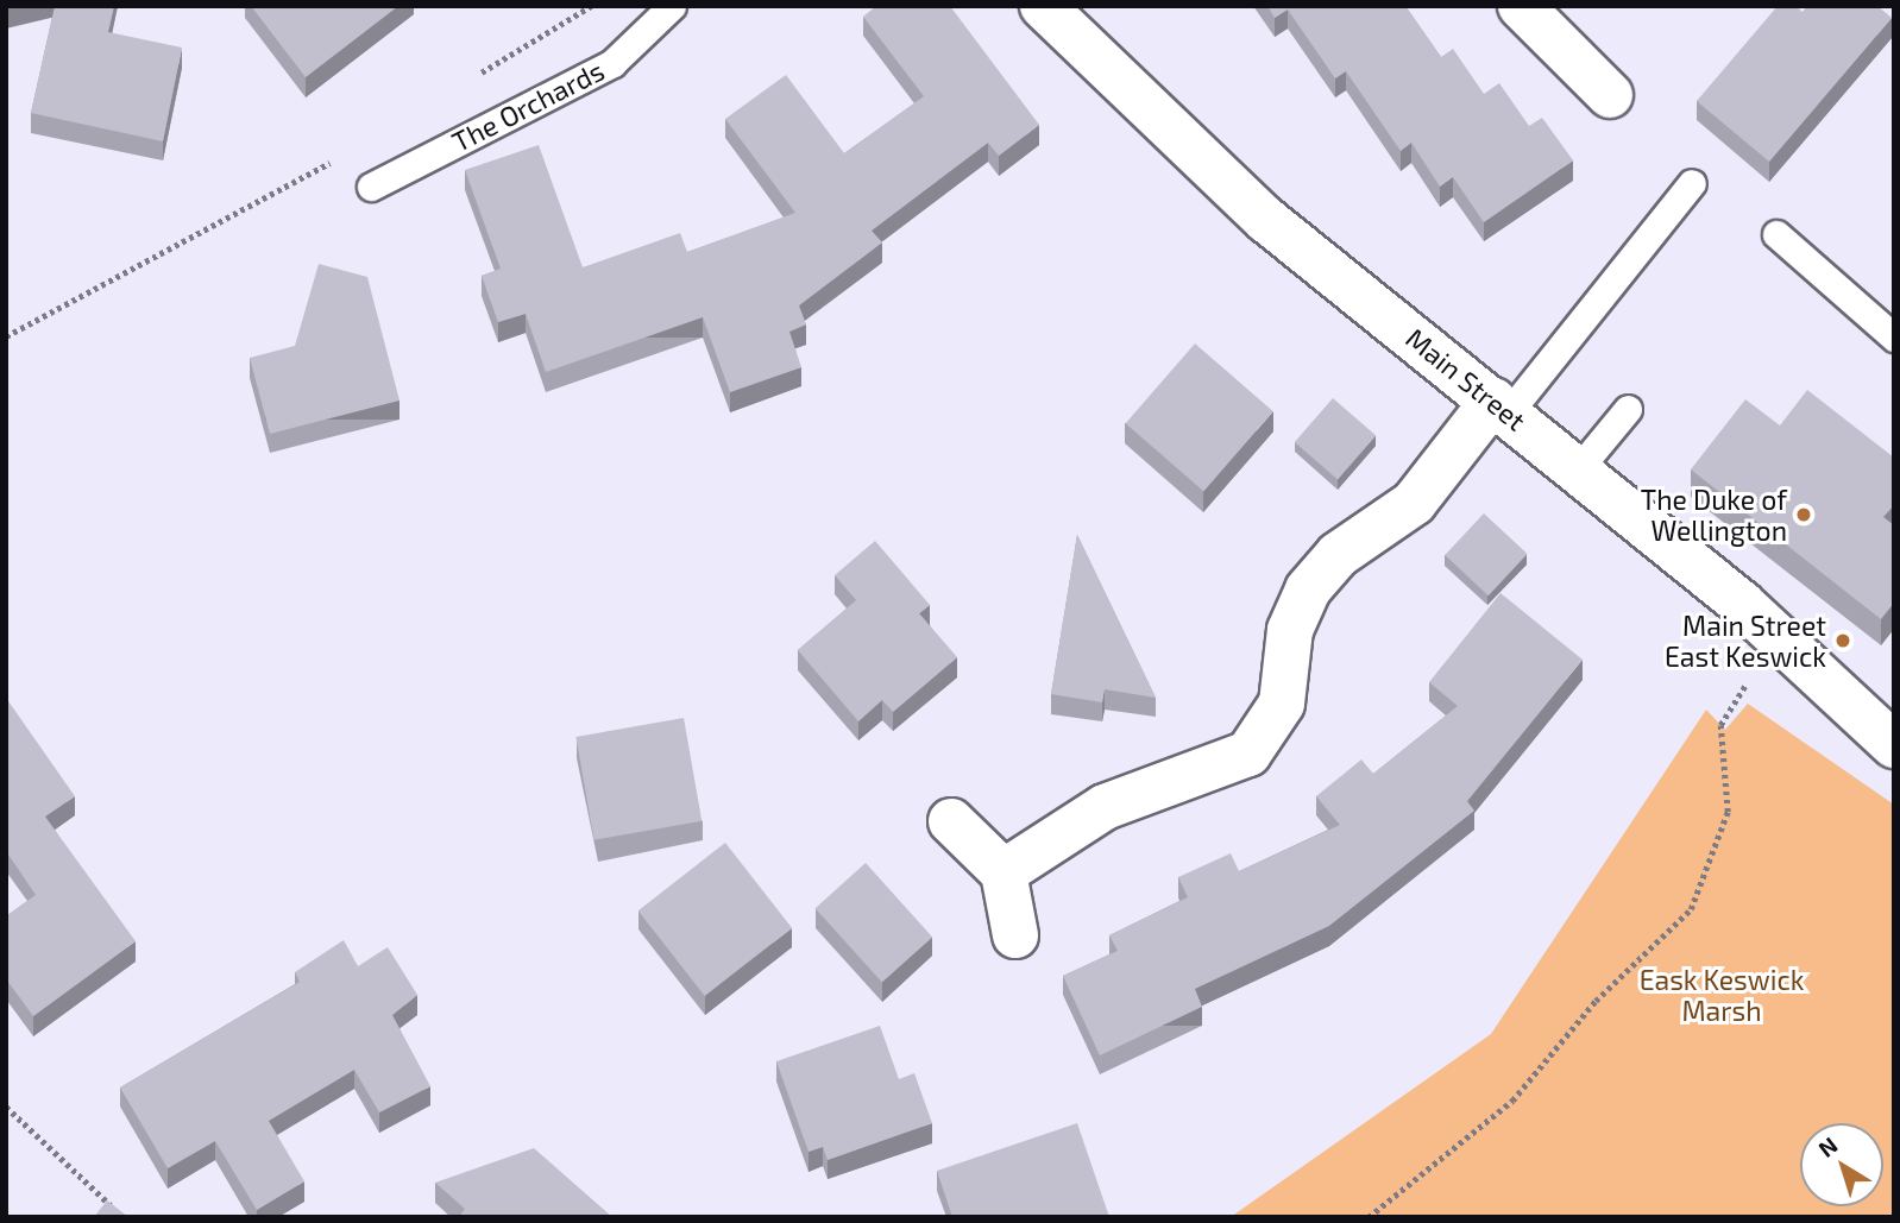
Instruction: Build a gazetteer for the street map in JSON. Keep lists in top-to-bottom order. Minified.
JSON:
{"streets":{"street":["Main Street"],"lane":["The Orchards"]},"parks":["Eask Keswick Marsh"],"places":["The Duke of Wellington","Main Street East Keswick"],"north":"top left"}
